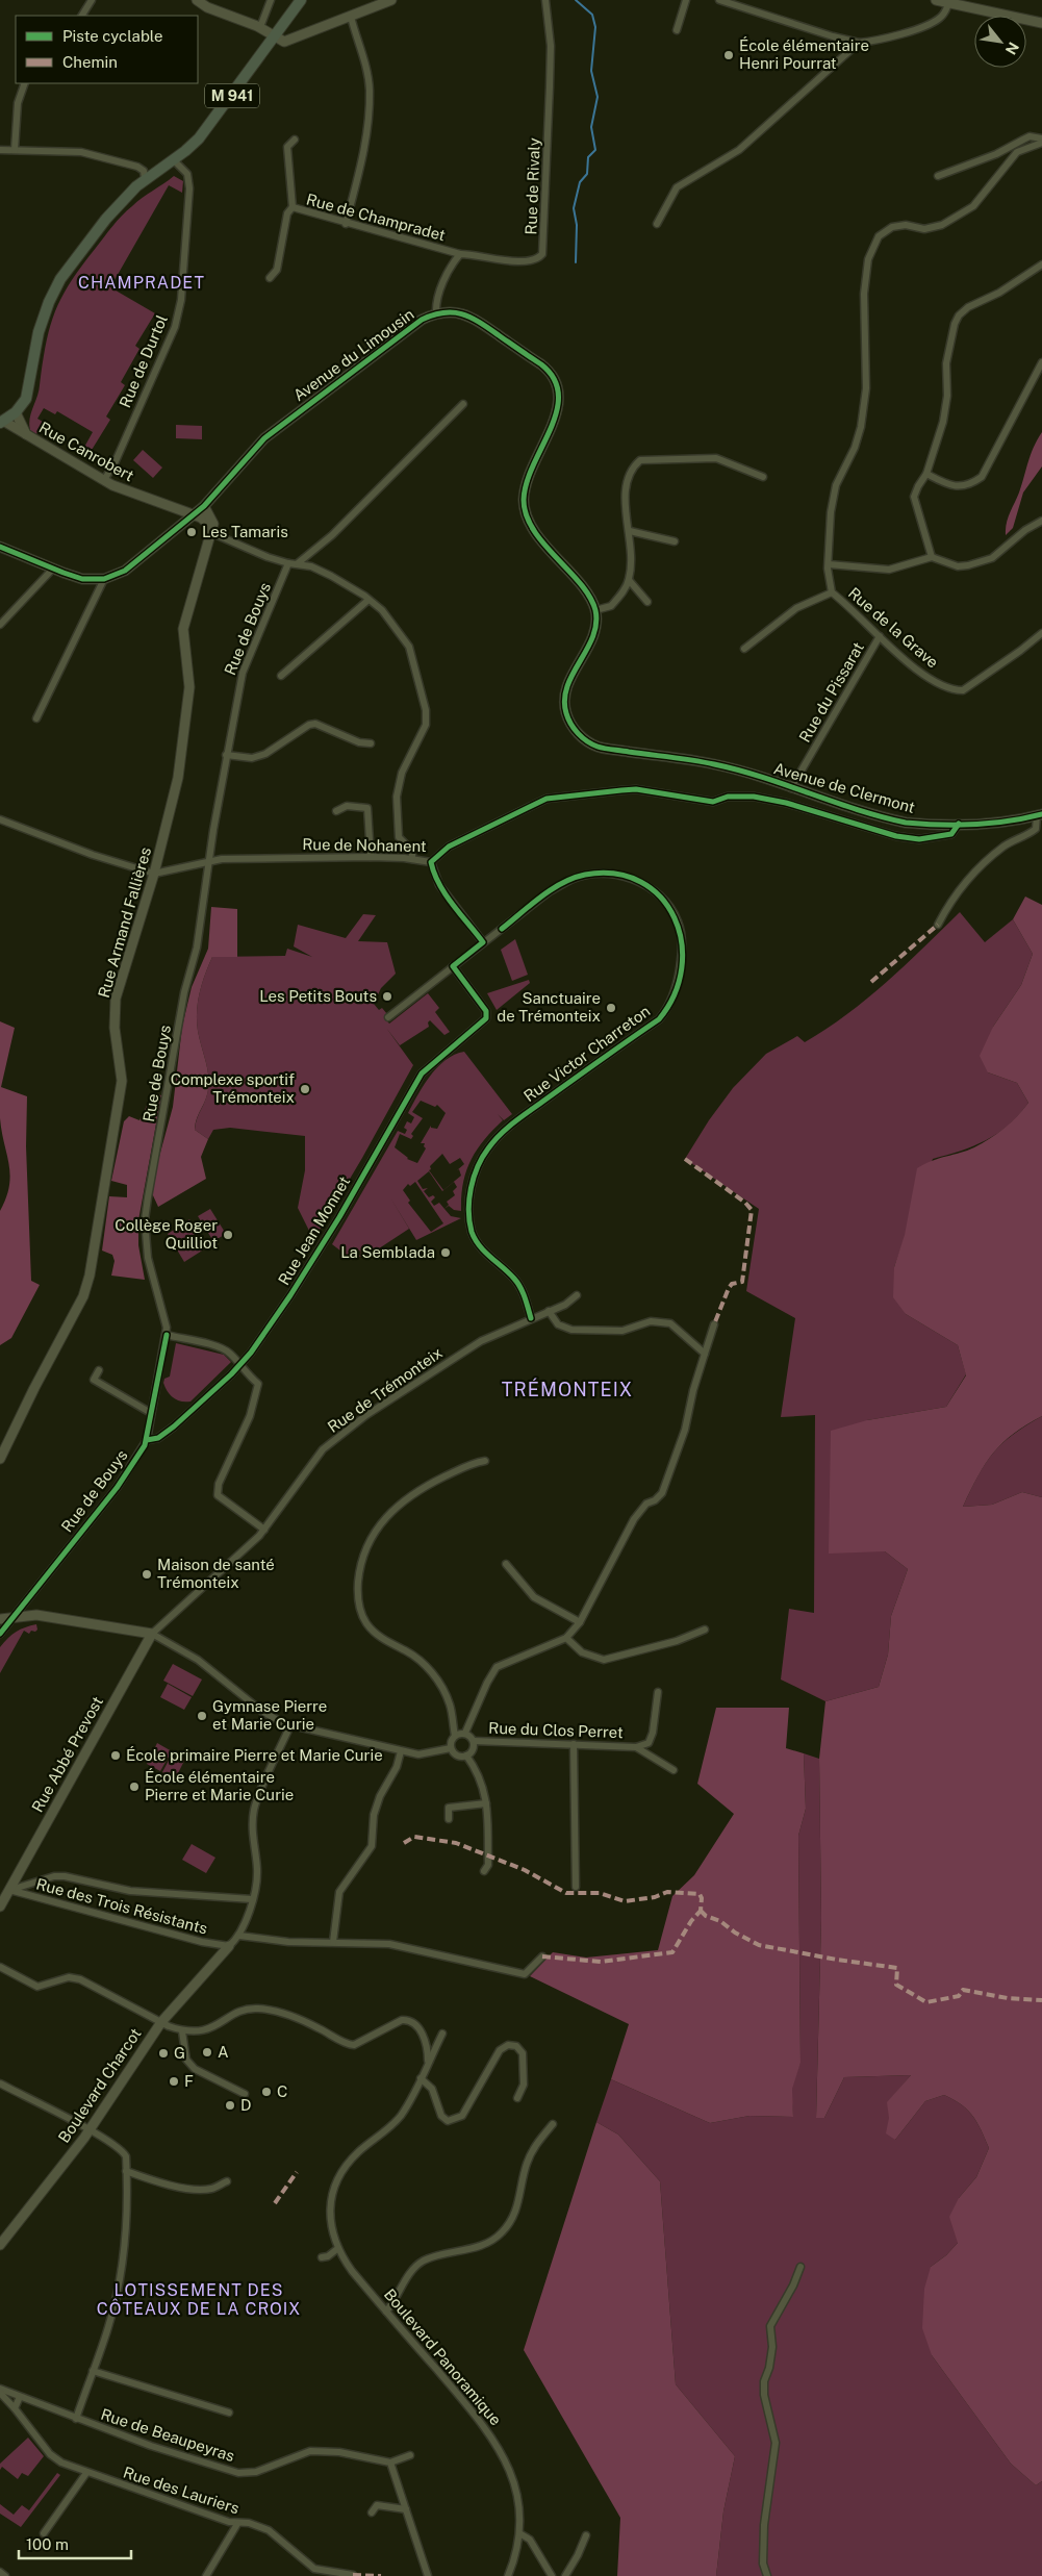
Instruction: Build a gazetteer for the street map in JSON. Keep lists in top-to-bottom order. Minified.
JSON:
{"streets":{"main road":["M 941"],"street":["Rue de Rivaly","Rue de Champradet","Avenue du Limousin","Rue de Durtol","Rue Canrobert","Rue de la Grave","Rue de Bouys","Rue du Pissarat","Avenue de Clermont","Rue de Nohanent","Rue Armand Fallières","Rue Victor Charreton","Rue Jean Monnet","Rue de Trémonteix","Rue du Clos Perret","Rue Abbé Prevost","Rue des Trois Résistants","Boulevard Charcot","Boulevard Panoramique","Rue de Beaupeyras","Rue des Lauriers"]},"crossings":[["M 941","Rue de Durtol"],["M 941","Rue Canrobert"],["Rue de Rivaly","Rue de Champradet"],["Avenue du Limousin","Rue Canrobert"],["Avenue du Limousin","Avenue de Clermont"],["Rue de Durtol","Rue Canrobert"],["Rue de la Grave","Rue du Pissarat"],["Rue de Bouys","Rue de Nohanent"],["Rue de Bouys","Rue Jean Monnet"],["Rue du Pissarat","Avenue de Clermont"],["Avenue de Clermont","Rue de Nohanent"],["Rue de Nohanent","Rue Armand Fallières"],["Rue Victor Charreton","Rue Jean Monnet"],["Rue Victor Charreton","Rue de Trémonteix"],["Rue de Trémonteix","Rue Abbé Prevost"],["Rue Abbé Prevost","Rue des Trois Résistants"],["Rue des Trois Résistants","Boulevard Charcot"],["Rue de Beaupeyras","Rue des Lauriers"]],"districts":["CHAMPRADET","TRÉMONTEIX","LOTISSEMENT DES CÔTEAUX DE LA CROIX"],"places":["École élémentaire Henri Pourrat","Les Tamaris","Les Petits Bouts","Sanctuaire de Trémonteix","Complexe sportif Trémonteix","Collège Roger Quilliot","La Semblada","Maison de santé Trémonteix","Gymnase Pierre et Marie Curie","École primaire Pierre et Marie Curie","École élémentaire Pierre et Marie Curie","A","G","F","C","D"],"legend":["Piste cyclable","Chemin"],"scale_bar":"100 m","north":"bottom right"}
